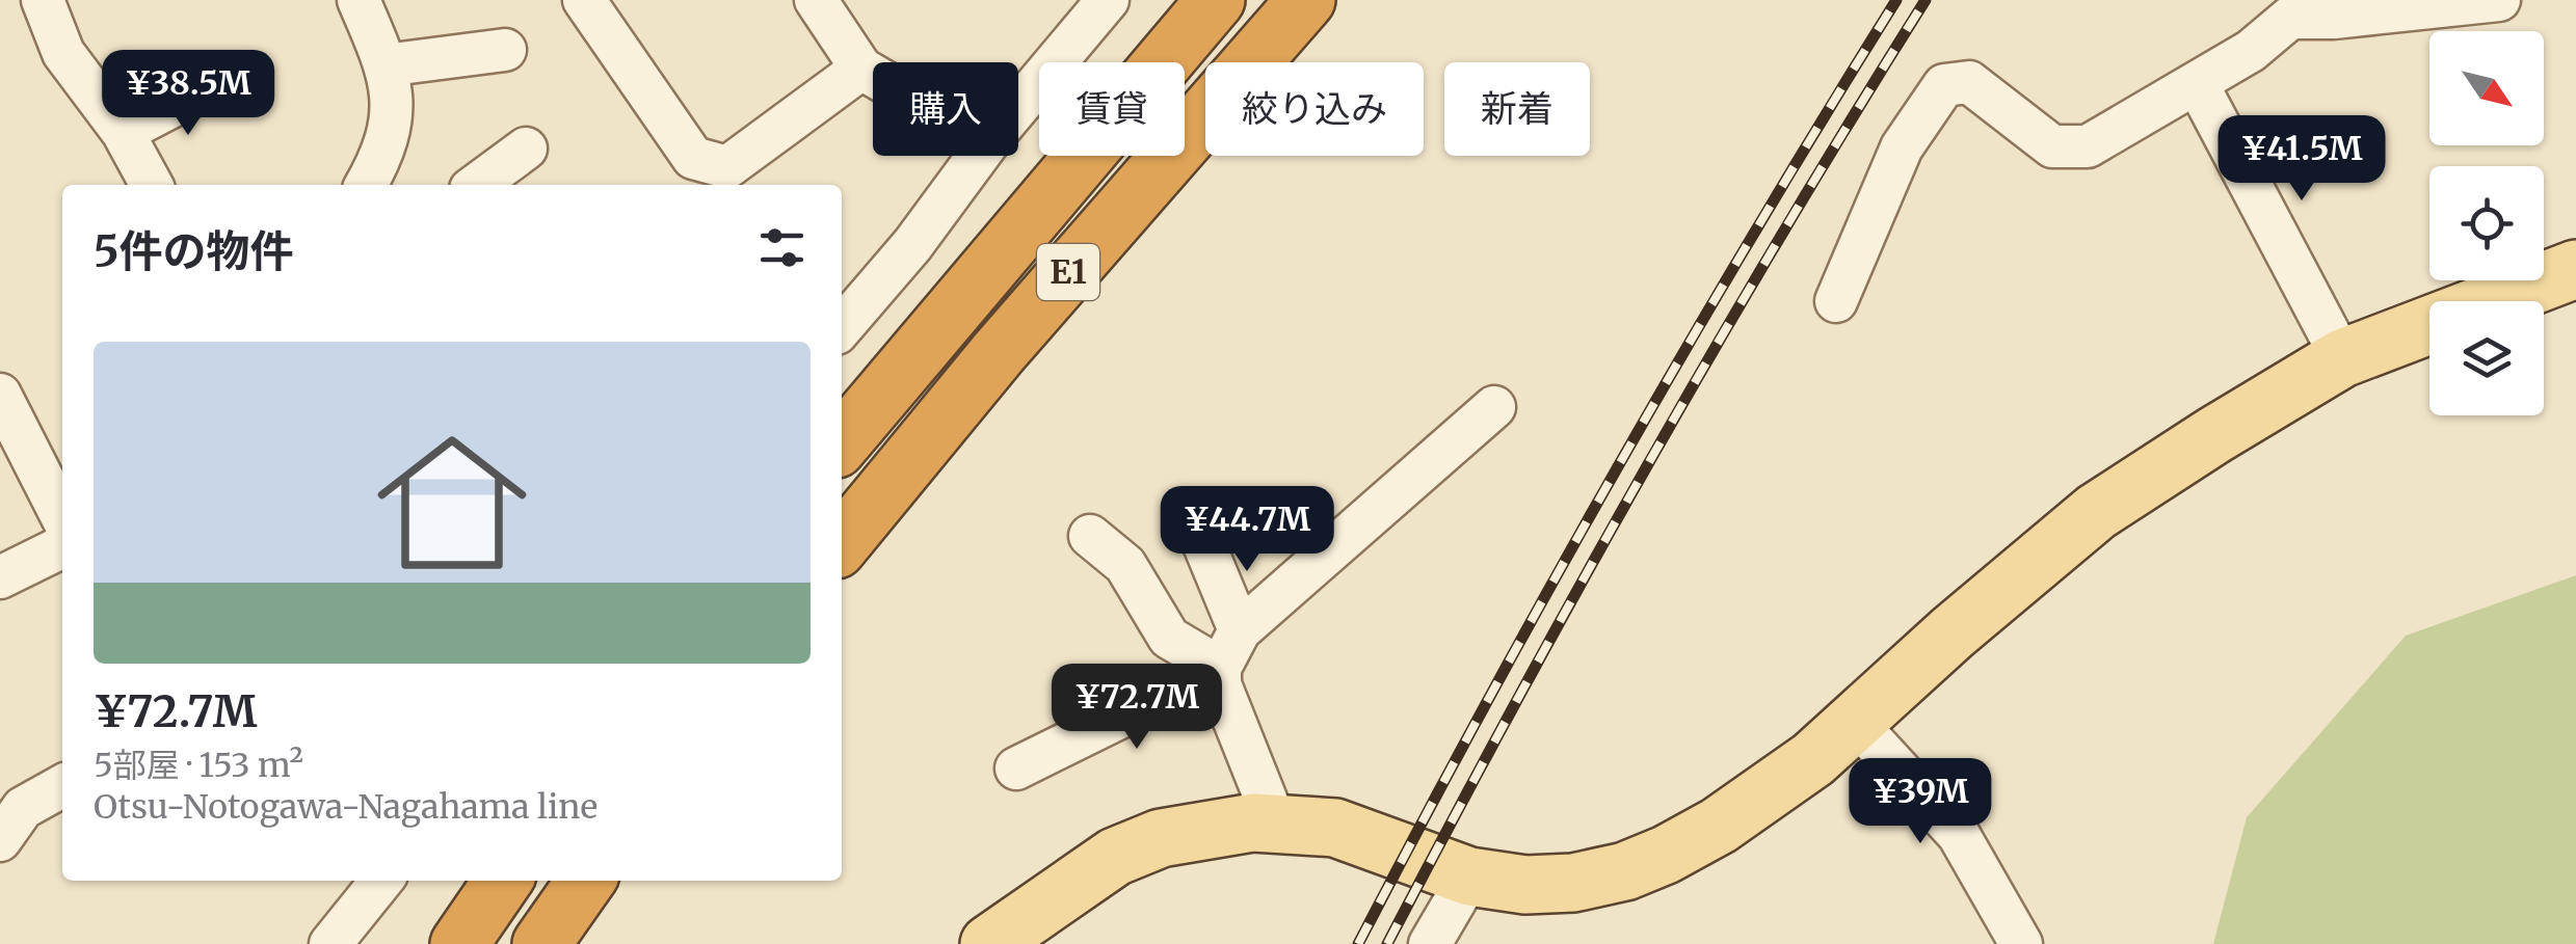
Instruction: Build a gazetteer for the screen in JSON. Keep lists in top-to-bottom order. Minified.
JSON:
{"streets":{"highway":["E1"]},"north":"bottom right","page":{"price":["¥38.5M","¥41.5M","¥44.7M","¥72.7M","¥39M"],"chip":["購入","賃貸","絞り込み","新着"],"heading":"5件の物件","list":[{"name":"¥72.7M","note":"5部屋 · 153 m² · Otsu-Notogawa-Nagahama line"}]}}
